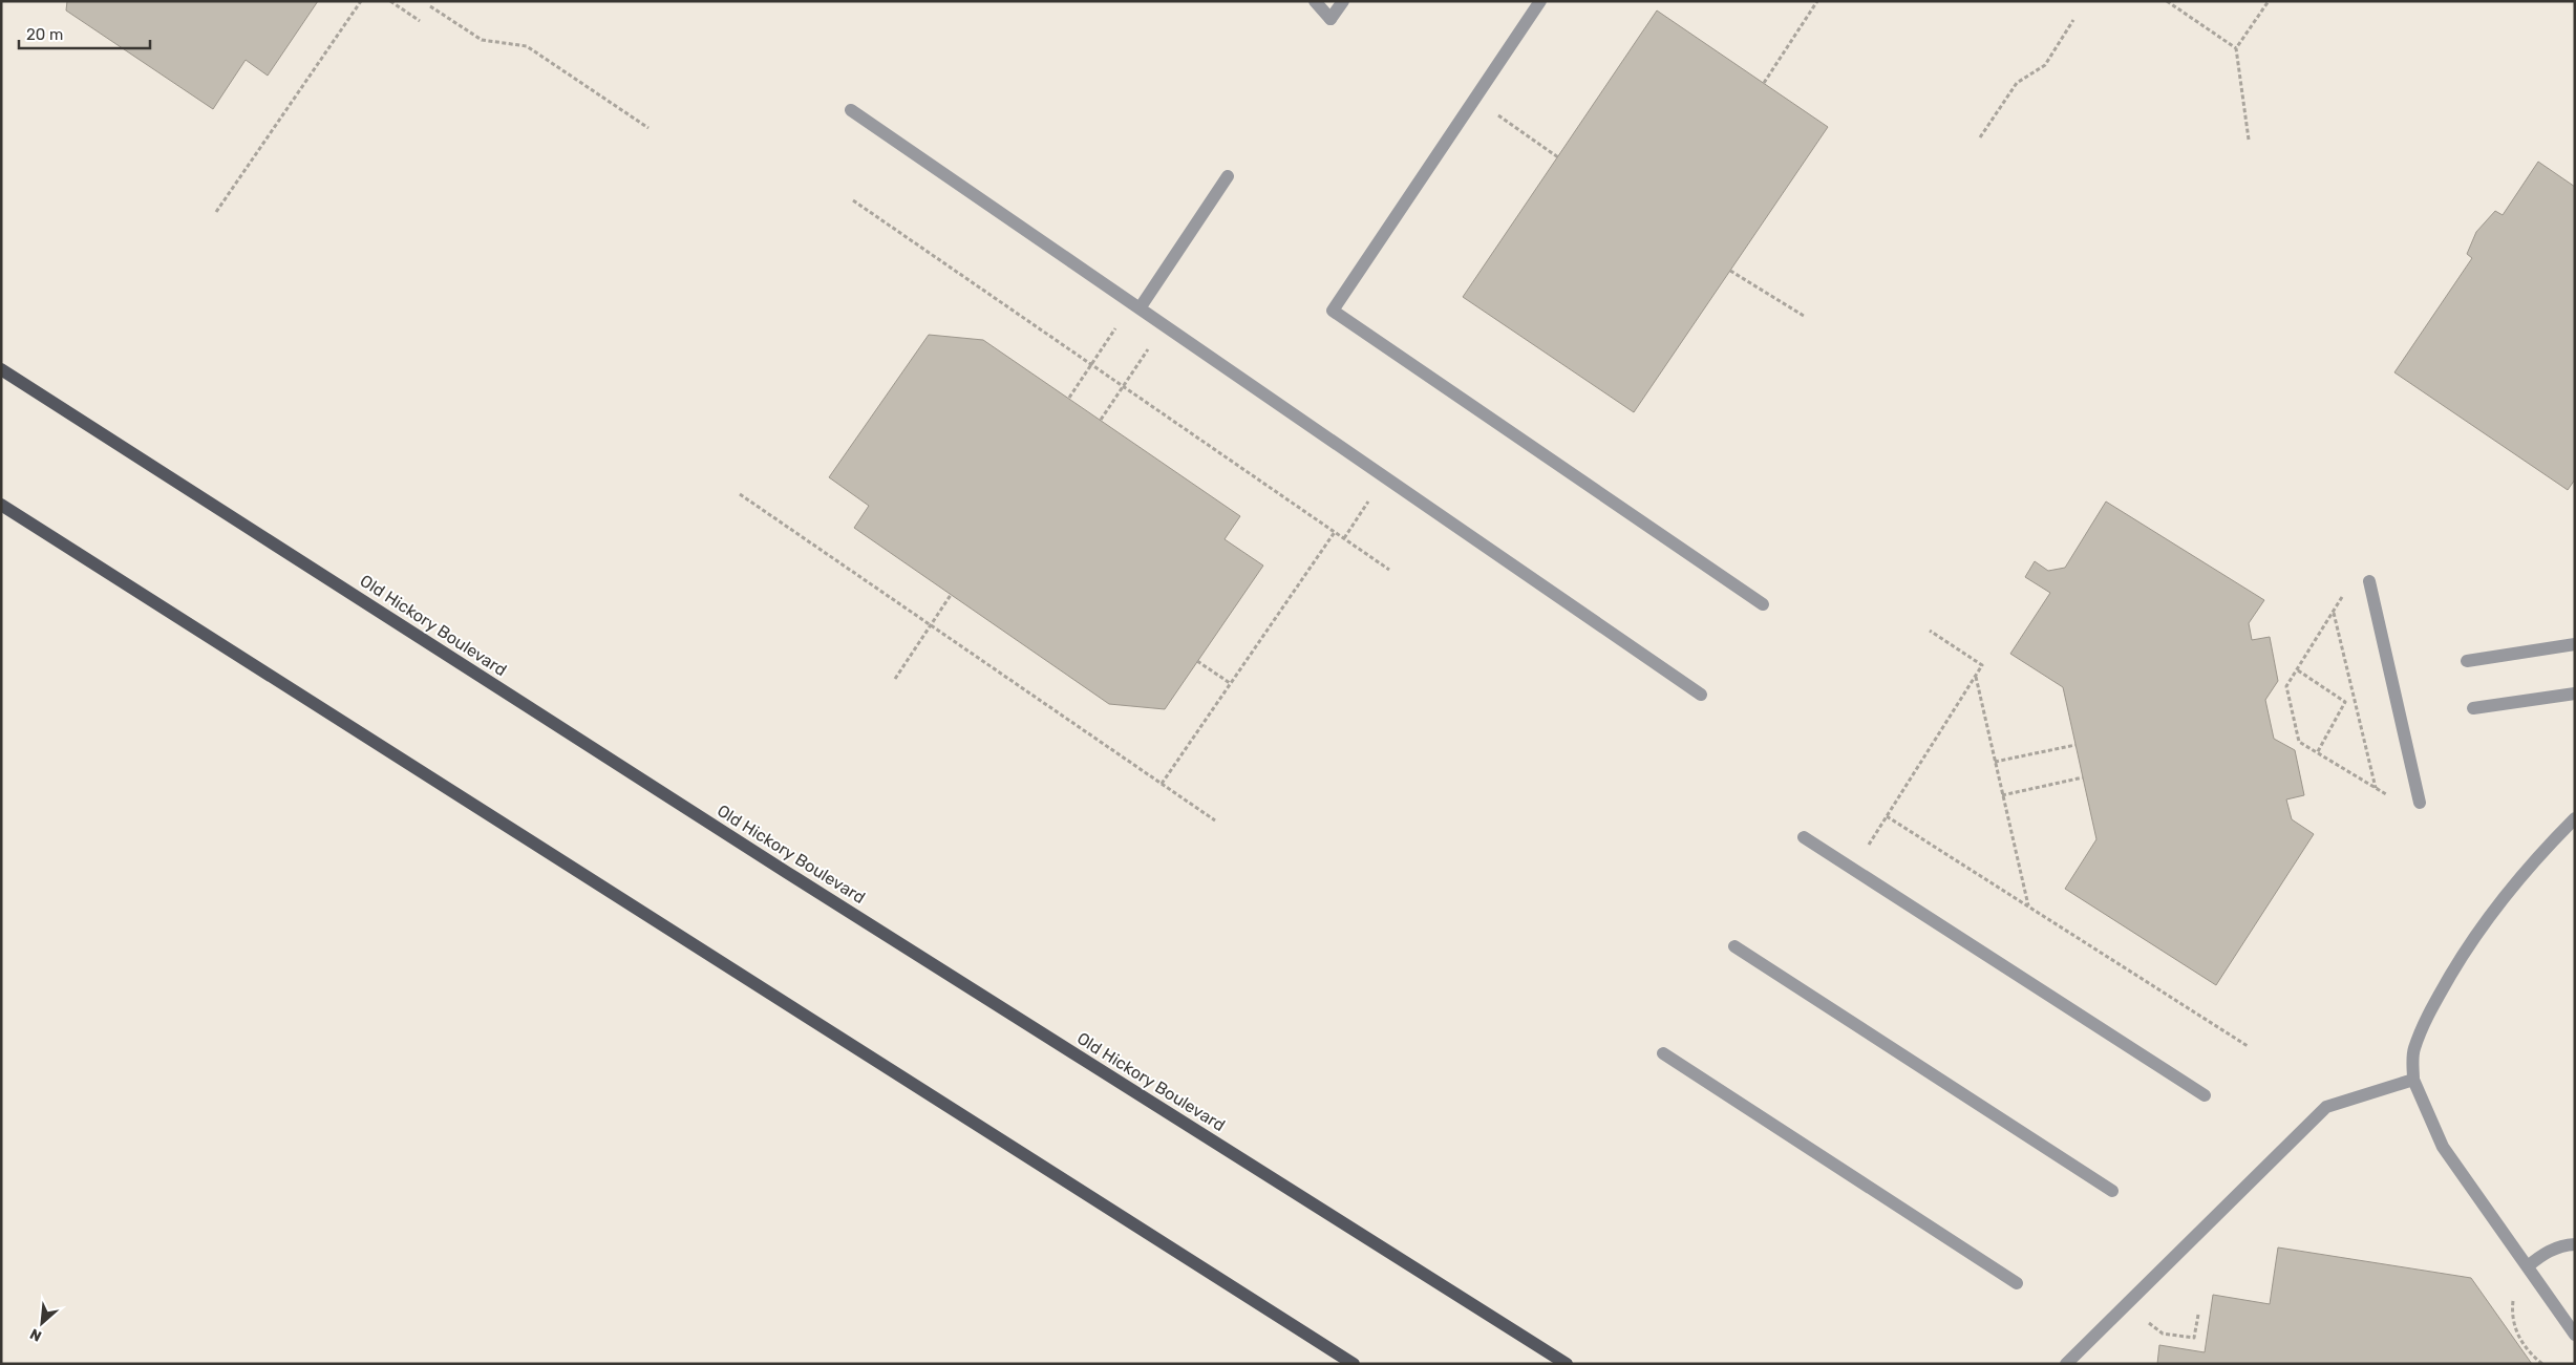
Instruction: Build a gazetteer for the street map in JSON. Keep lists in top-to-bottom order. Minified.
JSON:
{"streets":{"main road":["Old Hickory Boulevard"]},"scale_bar":"20 m","north":"bottom left"}
